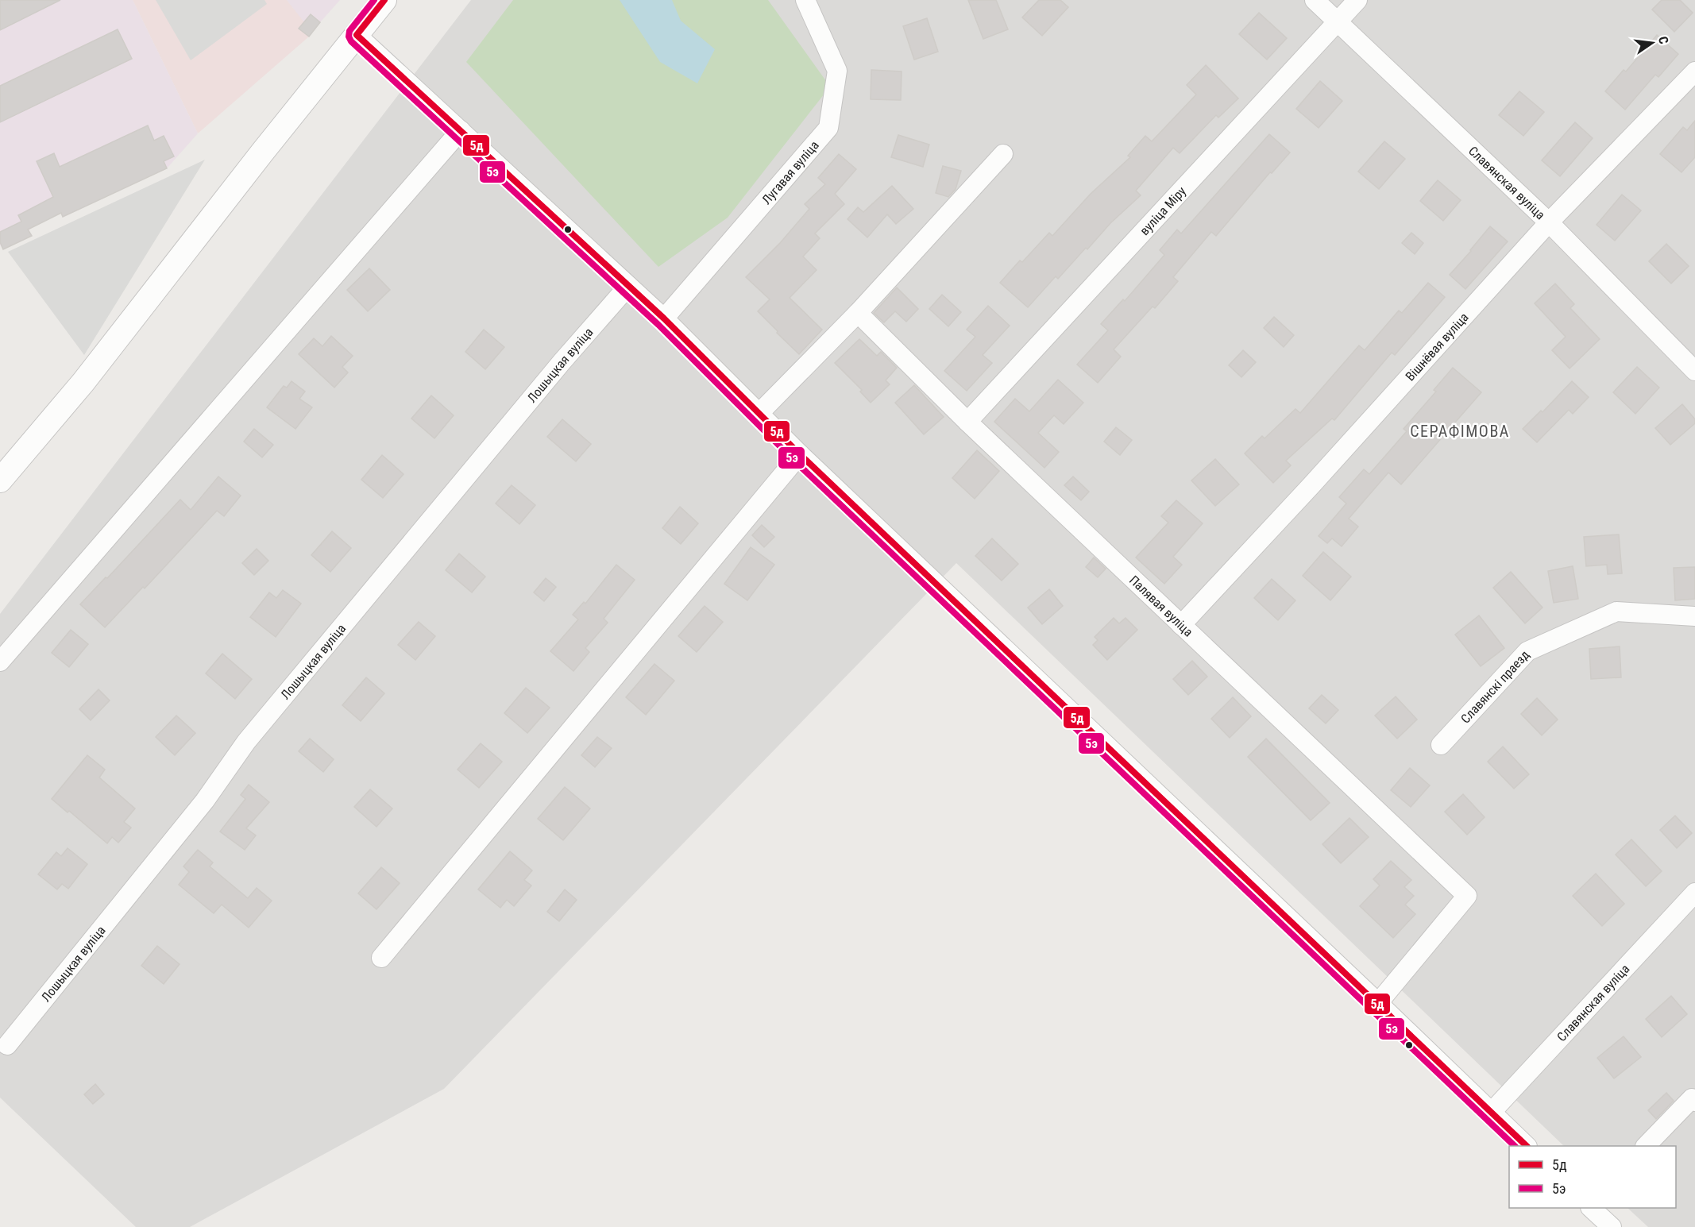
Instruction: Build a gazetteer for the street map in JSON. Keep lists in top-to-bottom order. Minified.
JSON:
{"streets":{"street":["Лугавая вуліца","Славянская вуліца","вуліца Міру","Вішнёвая вуліца","Лошыцкая вуліца","Палявая вуліца","Славянскі праезд"]},"crossings":[["Славянская вуліца","вуліца Міру"],["Славянская вуліца","Вішнёвая вуліца"],["вуліца Міру","Палявая вуліца"],["Вішнёвая вуліца","Палявая вуліца"]],"districts":["СЕРАФІМОВА"],"lines":["transit line 5д","transit line 5э"],"legend":["5д","5э"],"north":"right"}
